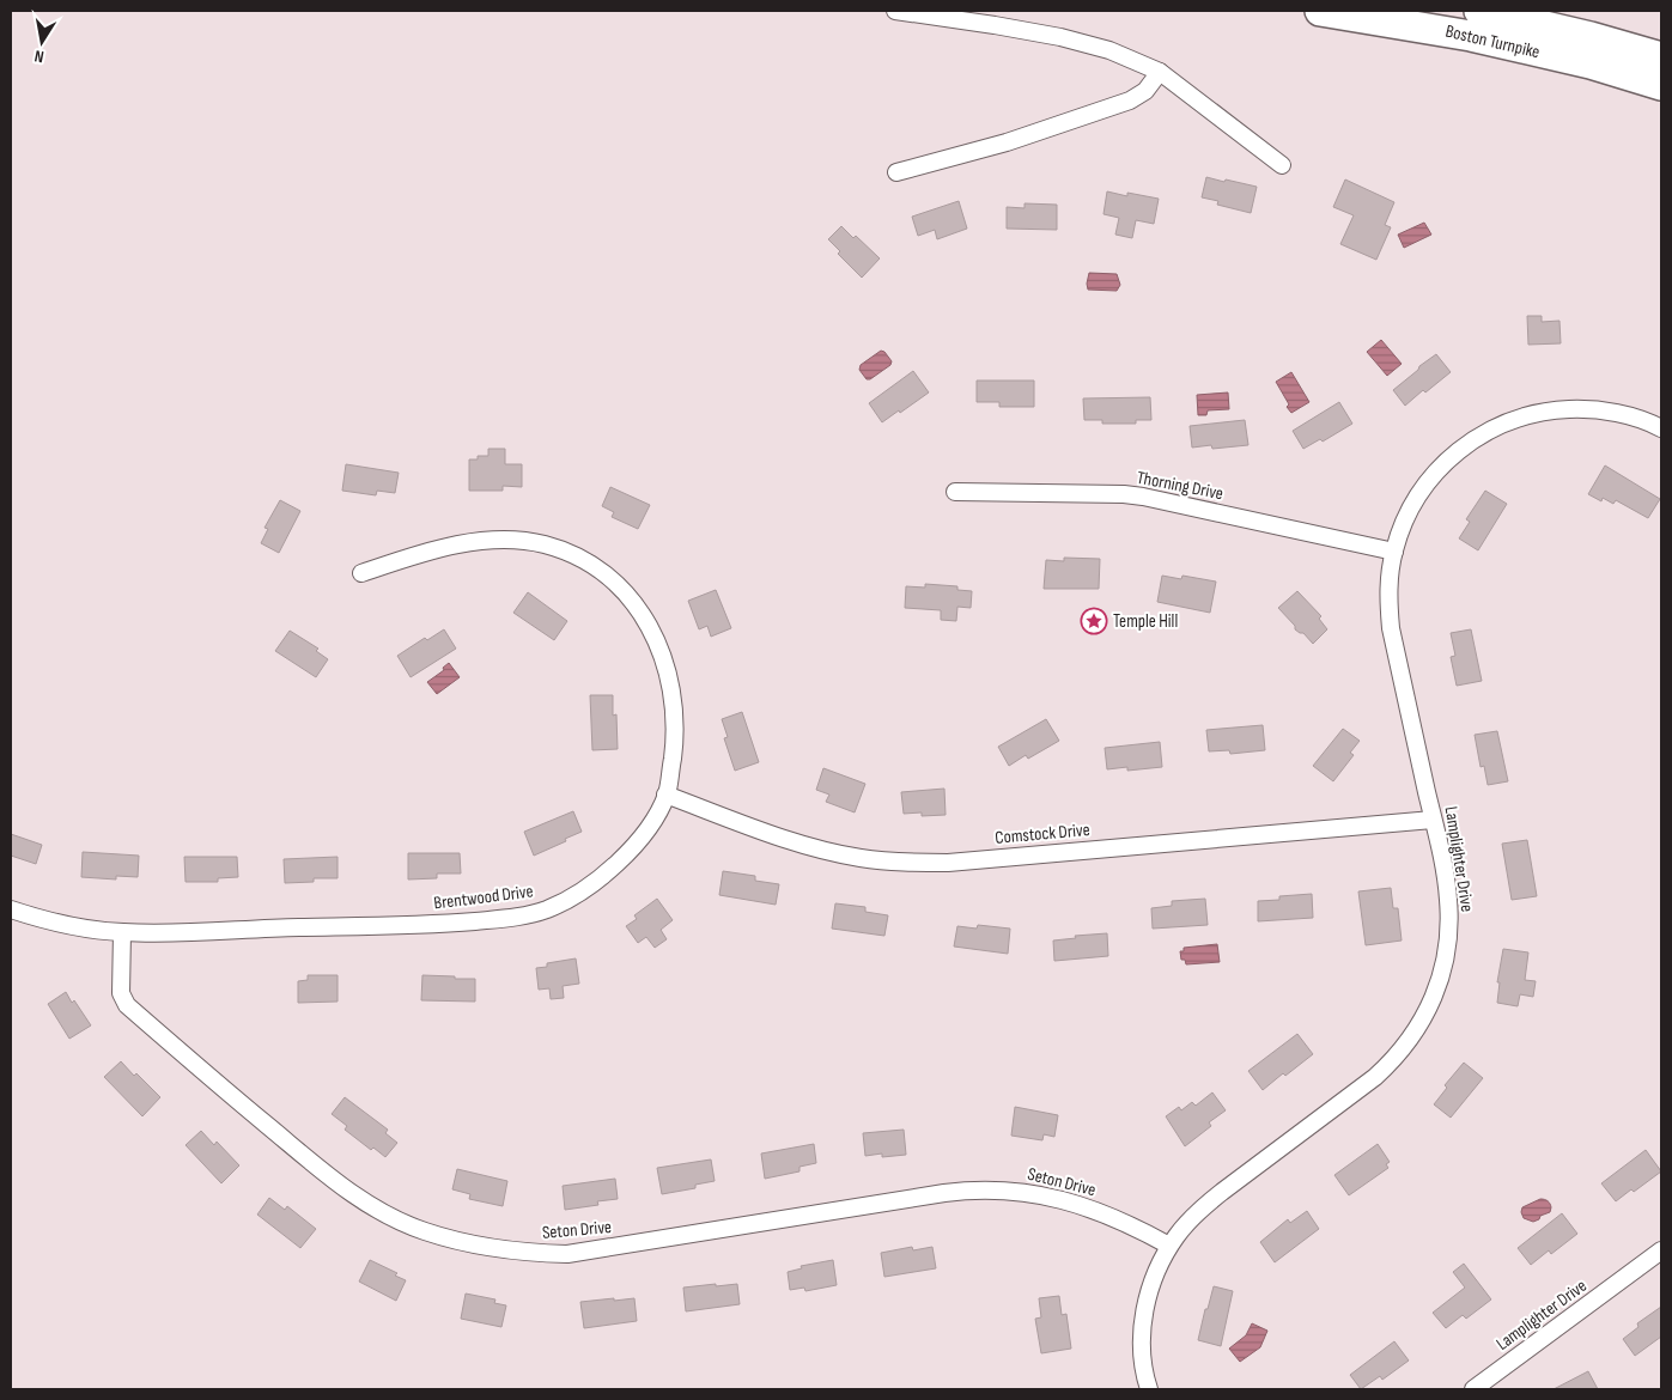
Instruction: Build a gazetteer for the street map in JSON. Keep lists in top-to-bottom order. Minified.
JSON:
{"streets":{"highway":["Boston Turnpike"],"street":["Thorning Drive","Comstock Drive","Lamplighter Drive","Brentwood Drive","Seton Drive"]},"crossings":[["Thorning Drive","Lamplighter Drive"],["Comstock Drive","Lamplighter Drive"],["Comstock Drive","Brentwood Drive"],["Lamplighter Drive","Seton Drive"],["Brentwood Drive","Seton Drive"]],"places":{"place":["Temple Hill"]},"north":"bottom"}
